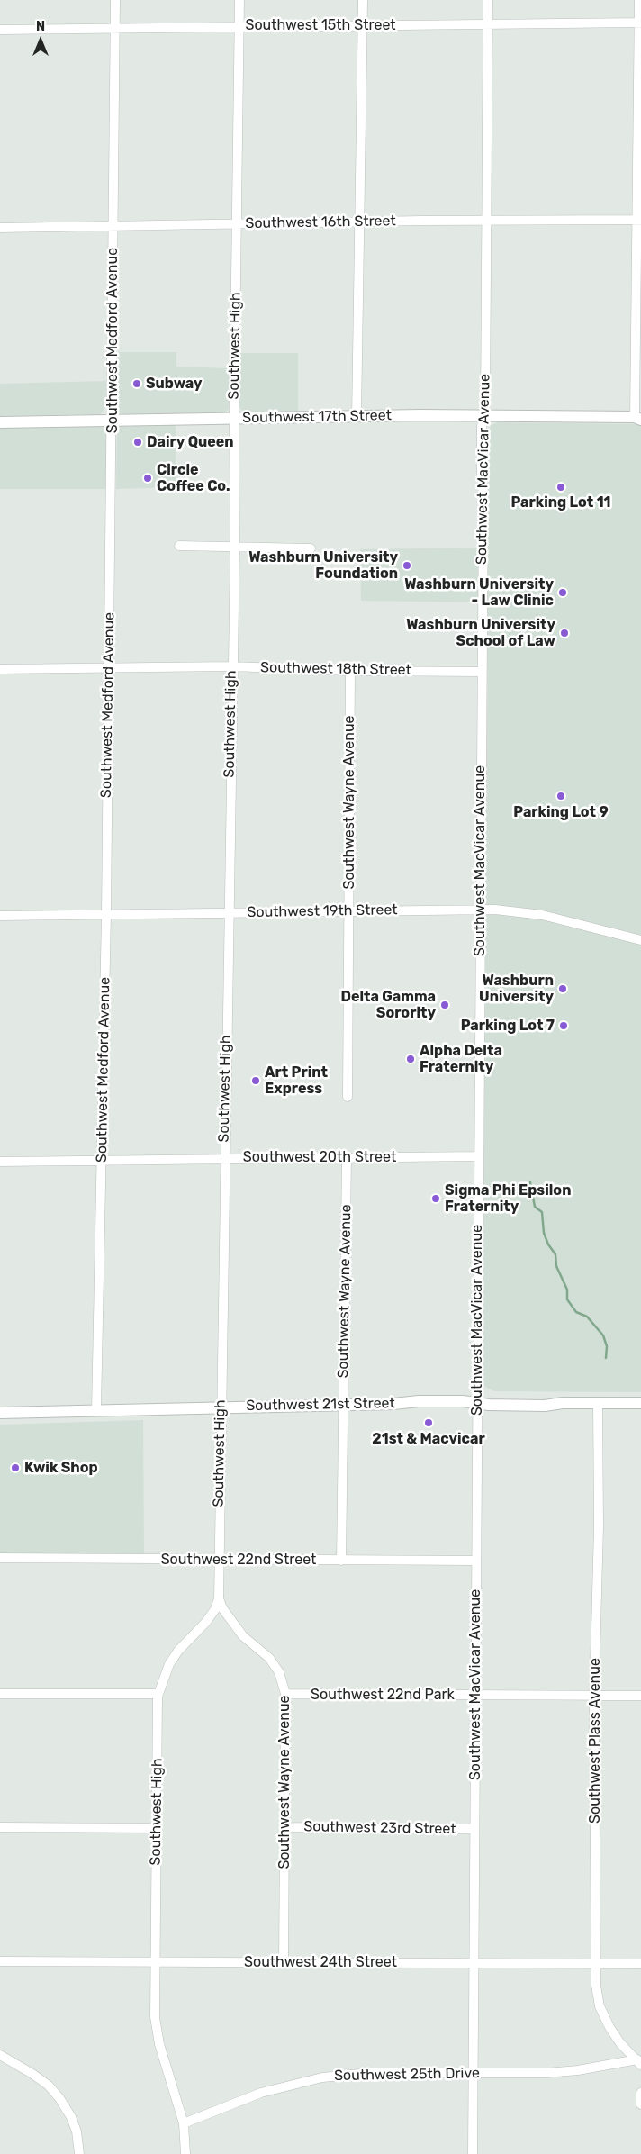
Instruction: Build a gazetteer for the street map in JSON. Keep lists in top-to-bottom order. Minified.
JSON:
{"streets":{"main road":["Southwest 17th Street","Southwest 21st Street"],"street":["Southwest 15th Street","Southwest 16th Street","Southwest Medford Avenue","Southwest High","Southwest MacVicar Avenue","Southwest 18th Street","Southwest Wayne Avenue","Southwest 19th Street","Southwest 20th Street","Southwest 22nd Street","Southwest 22nd Park","Southwest Plass Avenue","Southwest 23rd Street","Southwest 24th Street","Southwest 25th Drive"]},"crossings":[["Southwest 15th Street","Southwest Medford Avenue"],["Southwest 15th Street","Southwest High"],["Southwest 15th Street","Southwest MacVicar Avenue"],["Southwest 16th Street","Southwest Medford Avenue"],["Southwest 16th Street","Southwest High"],["Southwest 16th Street","Southwest MacVicar Avenue"],["Southwest Medford Avenue","Southwest 17th Street"],["Southwest Medford Avenue","Southwest 18th Street"],["Southwest Medford Avenue","Southwest 19th Street"],["Southwest Medford Avenue","Southwest 20th Street"],["Southwest Medford Avenue","Southwest 21st Street"],["Southwest High","Southwest 17th Street"],["Southwest High","Southwest 18th Street"],["Southwest High","Southwest Wayne Avenue"],["Southwest High","Southwest 19th Street"],["Southwest High","Southwest 20th Street"],["Southwest High","Southwest 21st Street"],["Southwest High","Southwest 22nd Street"],["Southwest High","Southwest 24th Street"],["Southwest High","Southwest 25th Drive"],["Southwest 17th Street","Southwest MacVicar Avenue"],["Southwest MacVicar Avenue","Southwest 18th Street"],["Southwest MacVicar Avenue","Southwest 19th Street"],["Southwest MacVicar Avenue","Southwest 20th Street"],["Southwest MacVicar Avenue","Southwest 21st Street"],["Southwest MacVicar Avenue","Southwest 22nd Street"],["Southwest MacVicar Avenue","Southwest 22nd Park"],["Southwest MacVicar Avenue","Southwest 23rd Street"],["Southwest MacVicar Avenue","Southwest 24th Street"],["Southwest MacVicar Avenue","Southwest 25th Drive"],["Southwest 18th Street","Southwest Wayne Avenue"],["Southwest Wayne Avenue","Southwest 19th Street"],["Southwest Wayne Avenue","Southwest 20th Street"],["Southwest Wayne Avenue","Southwest 21st Street"],["Southwest Wayne Avenue","Southwest 22nd Street"],["Southwest Wayne Avenue","Southwest 22nd Park"],["Southwest Wayne Avenue","Southwest 23rd Street"],["Southwest Wayne Avenue","Southwest 24th Street"],["Southwest 21st Street","Southwest Plass Avenue"],["Southwest 22nd Park","Southwest Plass Avenue"],["Southwest Plass Avenue","Southwest 24th Street"],["Southwest Plass Avenue","Southwest 25th Drive"]],"places":["Subway","Dairy Queen","Circle Coffee Co.","Parking Lot 11","Washburn University Foundation","Washburn University - Law Clinic","Washburn University School of Law","Parking Lot 9","Washburn University","Delta Gamma Sorority","Parking Lot 7","Alpha Delta Fraternity","Art Print Express","Sigma Phi Epsilon Fraternity","21st & Macvicar","Kwik Shop"],"north":"top"}
